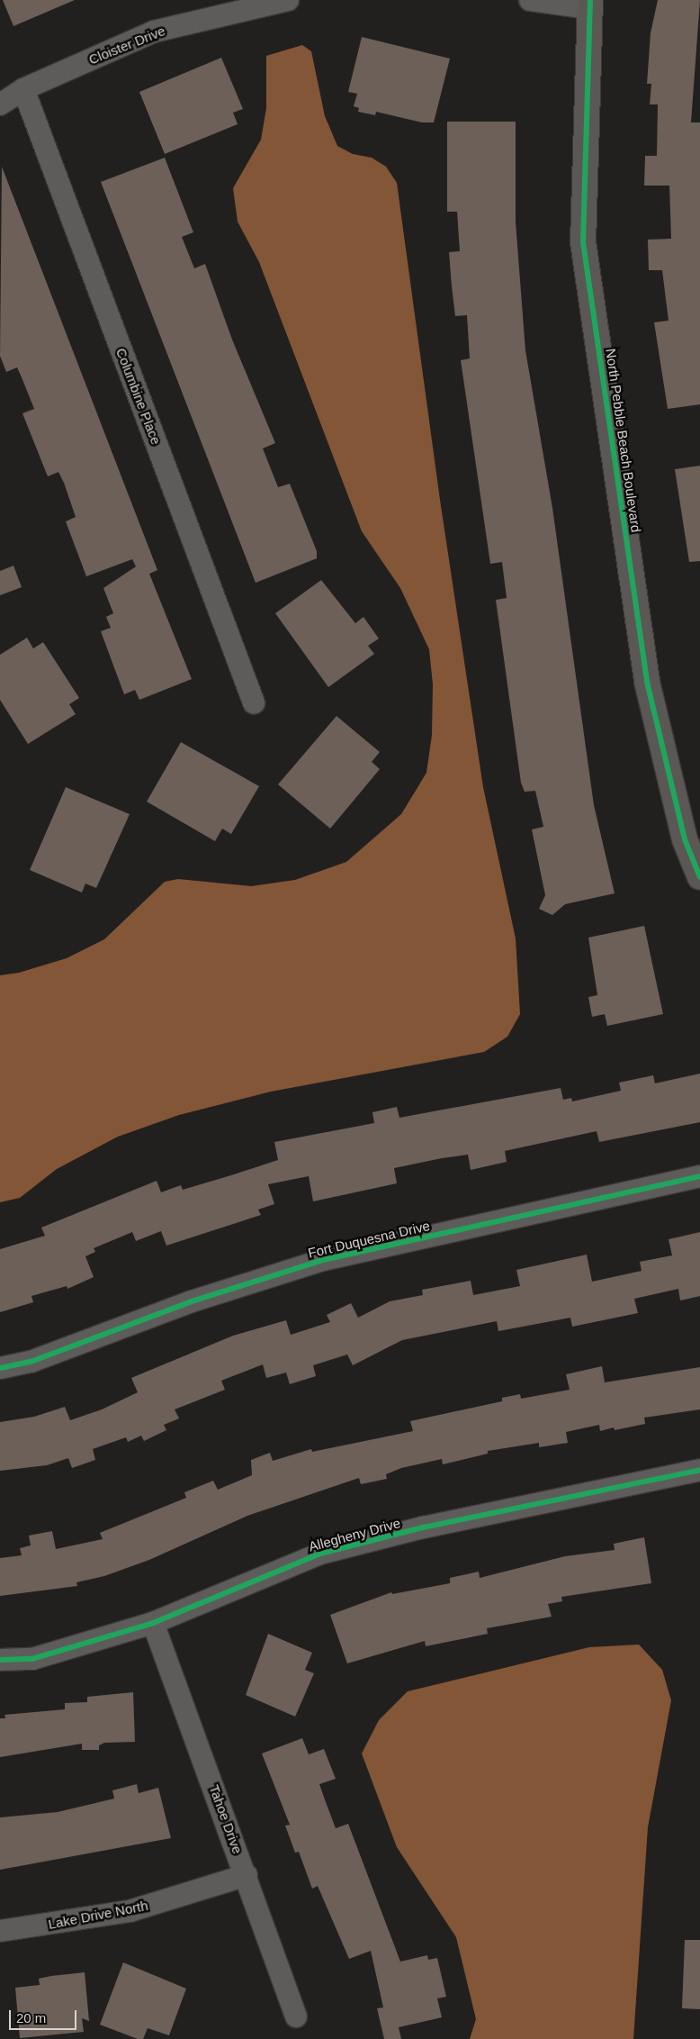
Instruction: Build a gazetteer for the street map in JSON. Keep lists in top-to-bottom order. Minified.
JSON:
{"streets":{"street":["Cloister Drive","Columbine Place","North Pebble Beach Boulevard","Fort Duquesna Drive","Allegheny Drive","Tahoe Drive","Lake Drive North"]},"crossings":[["Cloister Drive","Columbine Place"],["Allegheny Drive","Tahoe Drive"],["Tahoe Drive","Lake Drive North"]],"scale_bar":"20 m"}
